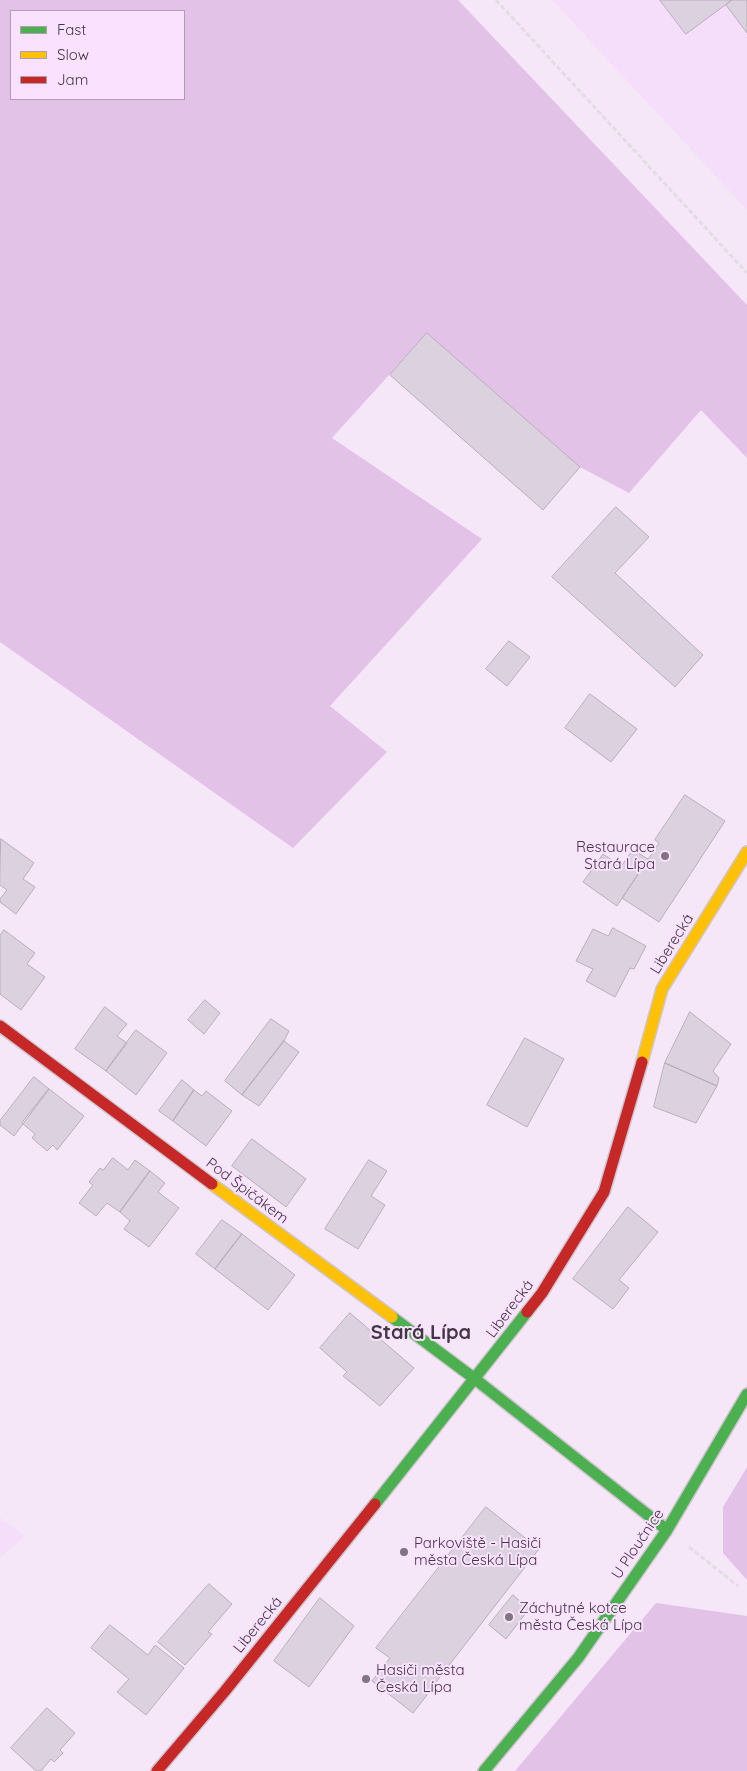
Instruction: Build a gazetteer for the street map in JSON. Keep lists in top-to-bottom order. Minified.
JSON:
{"streets":{"street":["Liberecká","Pod Špičákem","U Ploučnice"]},"crossings":[["Liberecká","Pod Špičákem"],["Pod Špičákem","U Ploučnice"]],"districts":["Stará Lípa"],"places":["Restaurace Stará Lípa","Parkoviště - Hasiči města Česká Lípa","Záchytné kotce města Česká Lípa","Hasiči města Česká Lípa"],"legend":["Fast","Slow","Jam"]}
